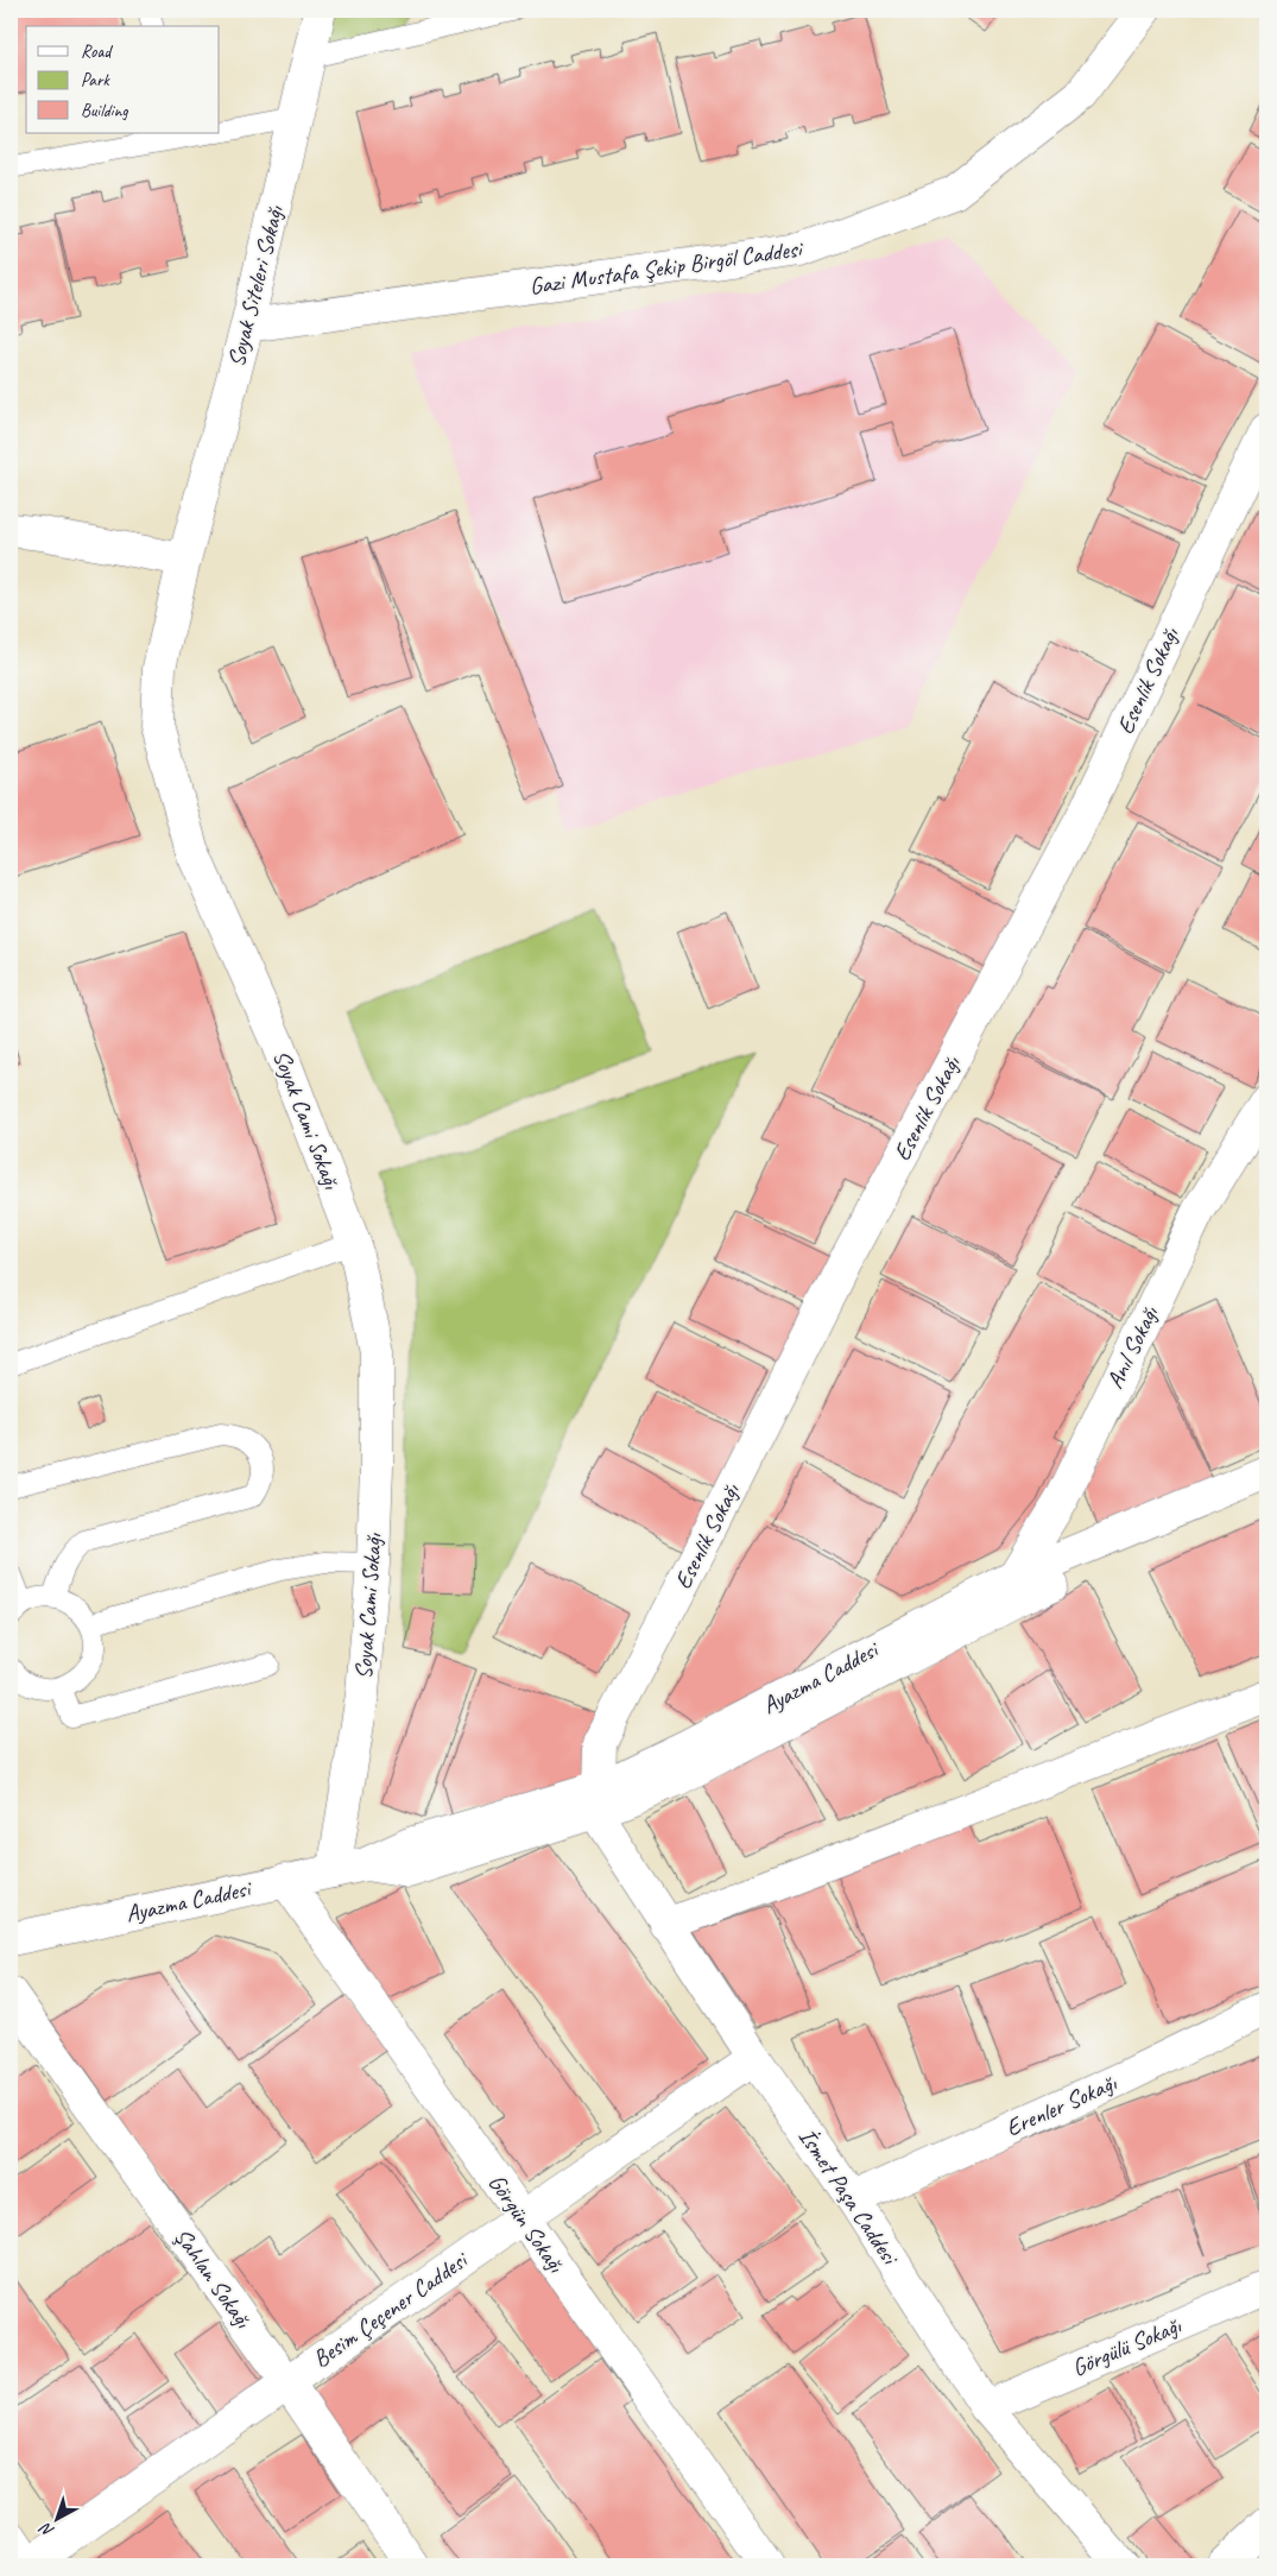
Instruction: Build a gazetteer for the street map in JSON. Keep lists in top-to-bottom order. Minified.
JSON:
{"streets":{"street":["Gazi Mustafa Şekip Birgöl Caddesi","Soyak Siteleri Sokağı","Esenlik Sokağı","Soyak Cami Sokağı","Anıl Sokağı","Ayazma Caddesi","Erenler Sokağı","İsmet Paşa Caddesi","Görgün Sokağı","Şahlan Sokağı","Besim Çeçener Caddesi","Görgülü Sokağı"]},"crossings":[["Gazi Mustafa Şekip Birgöl Caddesi","Soyak Siteleri Sokağı"],["Soyak Siteleri Sokağı","Soyak Cami Sokağı"],["Esenlik Sokağı","Ayazma Caddesi"],["Esenlik Sokağı","İsmet Paşa Caddesi"],["Soyak Cami Sokağı","Ayazma Caddesi"],["Anıl Sokağı","Ayazma Caddesi"],["Ayazma Caddesi","İsmet Paşa Caddesi"],["Ayazma Caddesi","Görgün Sokağı"],["Erenler Sokağı","İsmet Paşa Caddesi"],["İsmet Paşa Caddesi","Besim Çeçener Caddesi"],["İsmet Paşa Caddesi","Görgülü Sokağı"],["Görgün Sokağı","Besim Çeçener Caddesi"],["Şahlan Sokağı","Besim Çeçener Caddesi"]],"legend":["Road","Park","Building"],"north":"bottom left"}
